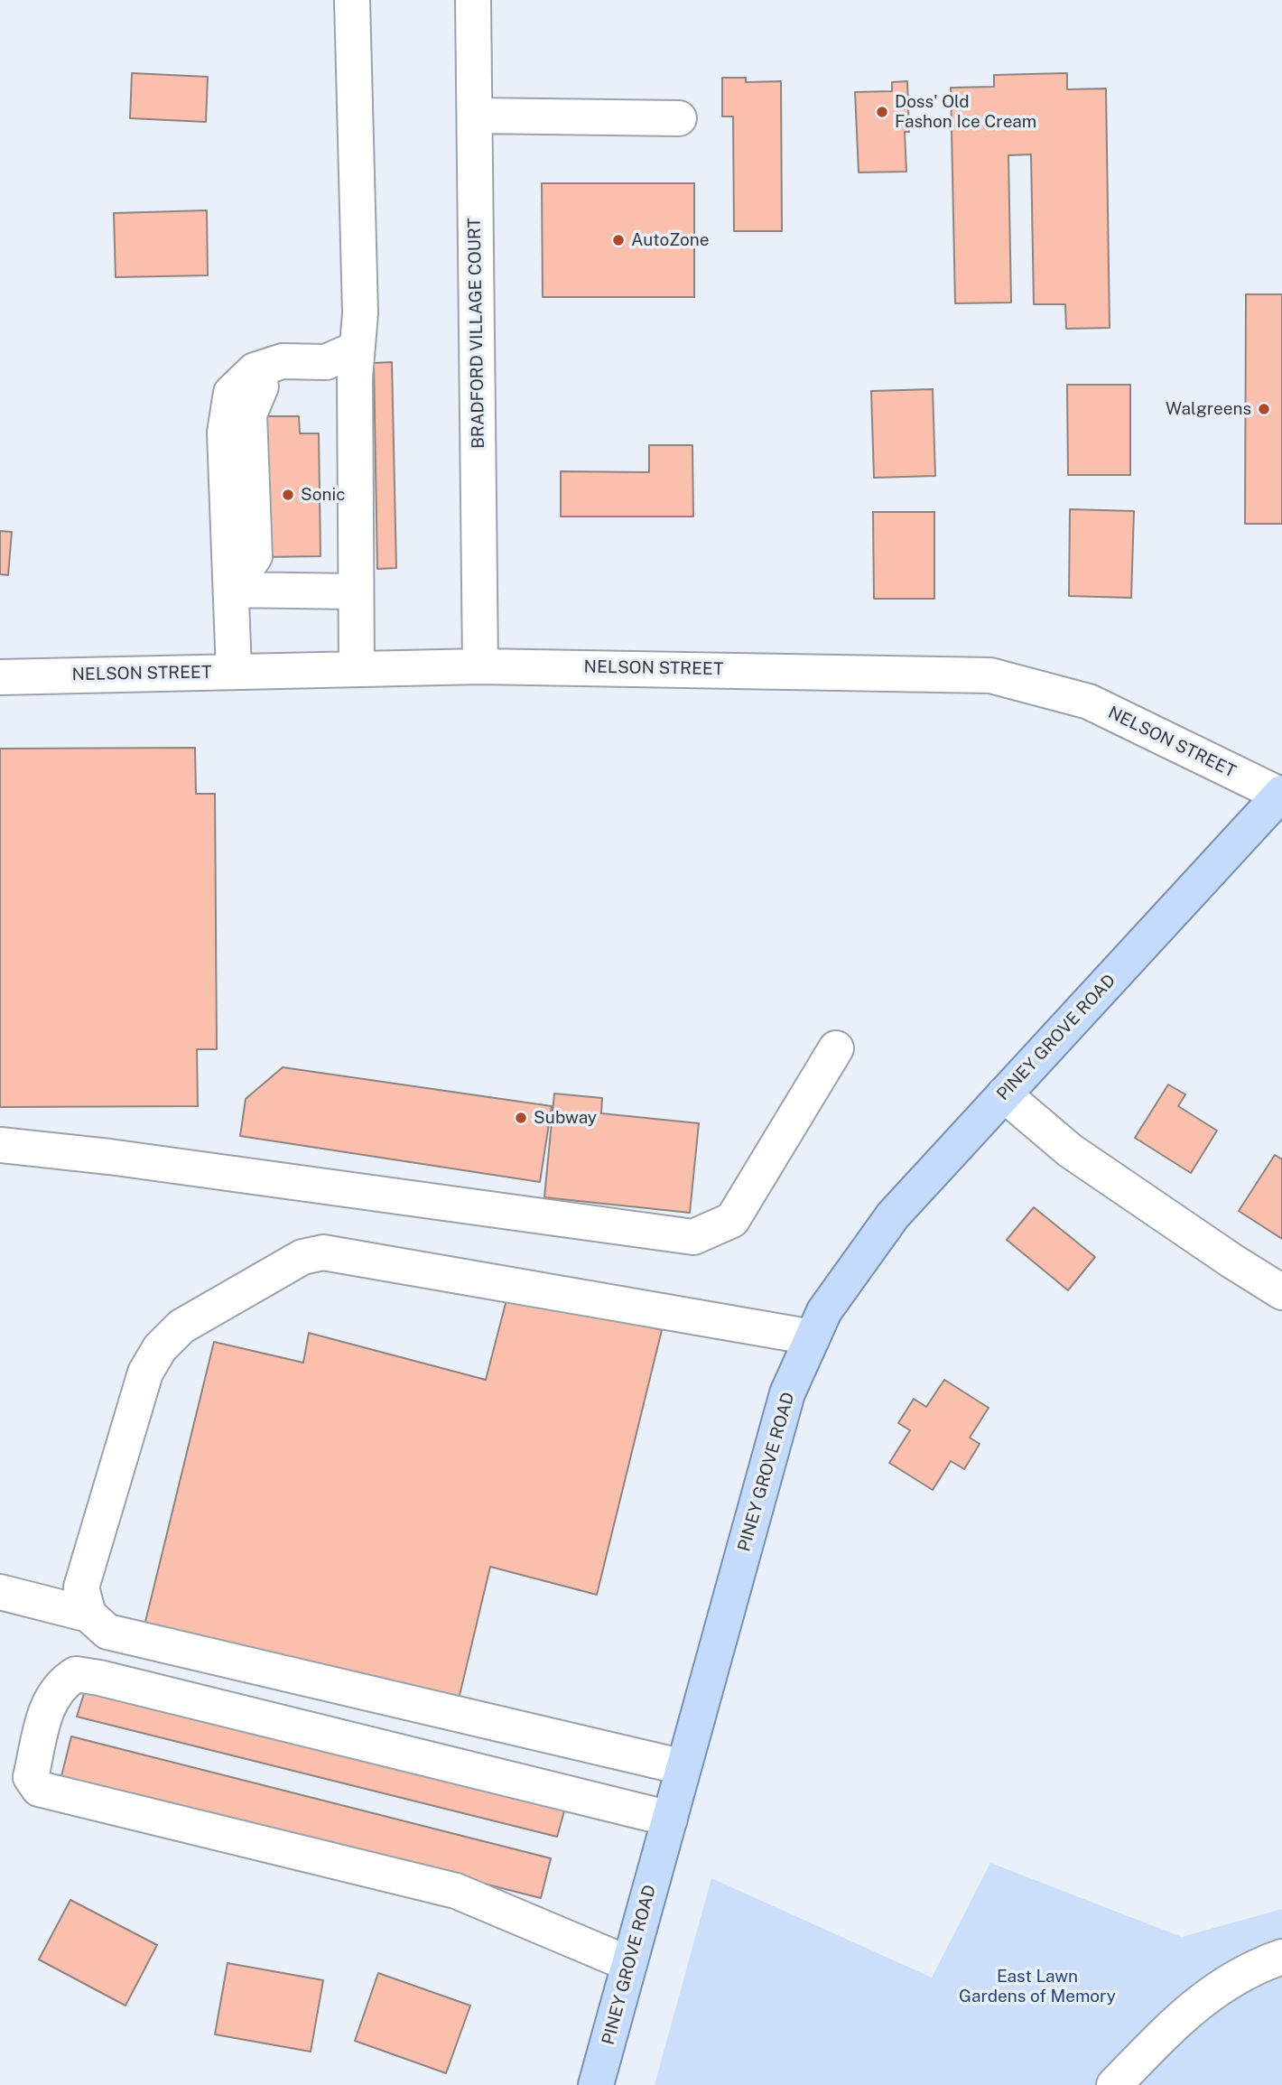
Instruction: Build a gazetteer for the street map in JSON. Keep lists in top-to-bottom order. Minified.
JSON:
{"streets":{"main road":["PINEY GROVE ROAD"],"street":["BRADFORD VILLAGE COURT","NELSON STREET"]},"crossings":[["BRADFORD VILLAGE COURT","NELSON STREET"],["NELSON STREET","PINEY GROVE ROAD"]],"parks":["East Lawn Gardens of Memory"],"places":["Doss' Old Fashon Ice Cream","AutoZone","Walgreens","Sonic","Subway"]}
